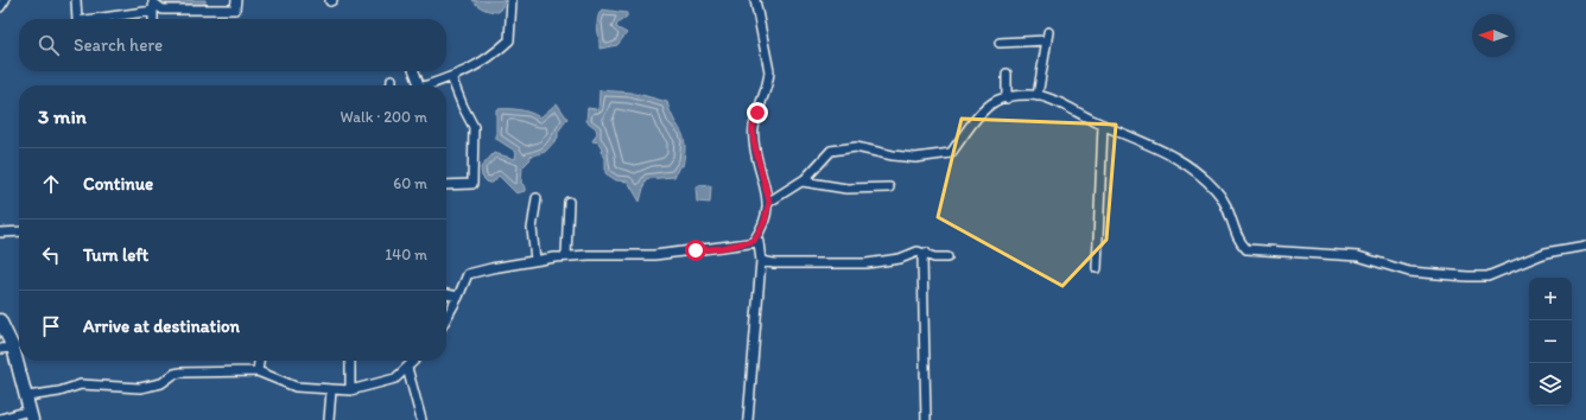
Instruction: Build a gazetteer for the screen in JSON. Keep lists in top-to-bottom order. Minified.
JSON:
{"north":"left","page":{"search":"Search here","heading":["3 min","Walk · 200 m"],"list":[["Continue","60 m"],["Turn left","140 m"],"Arrive at destination"],"map_buttons":["+","−"]}}
